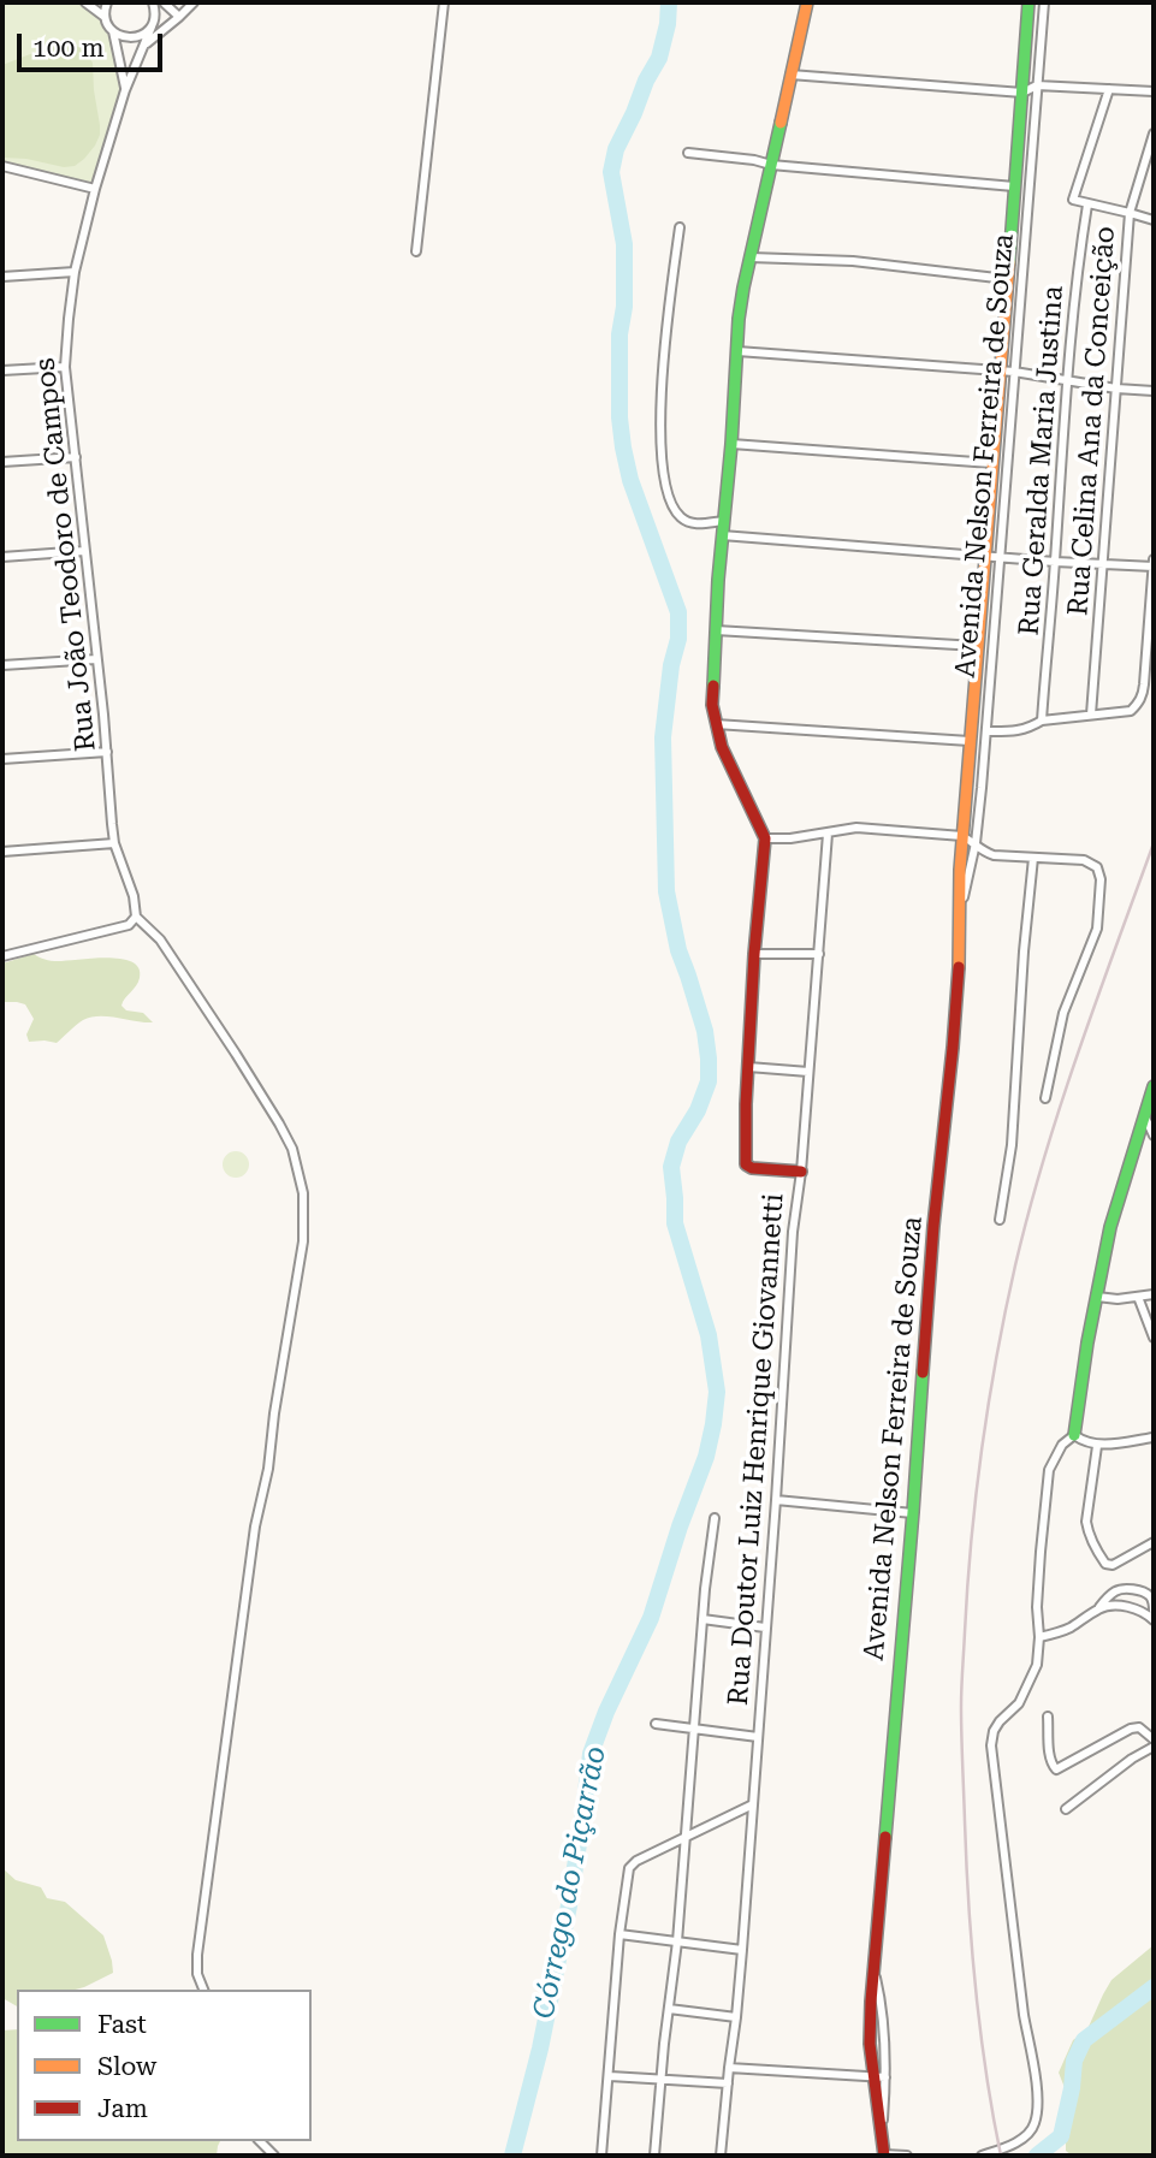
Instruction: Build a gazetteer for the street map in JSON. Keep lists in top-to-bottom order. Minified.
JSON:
{"streets":{"street":["Rua Celina Ana da Conceição","Avenida Nelson Ferreira de Souza","Rua Geralda Maria Justina","Rua João Teodoro de Campos","Rua Doutor Luiz Henrique Giovannetti"]},"water":["Córrego do Piçarrão"],"legend":["Fast","Slow","Jam"],"scale_bar":"100 m"}
